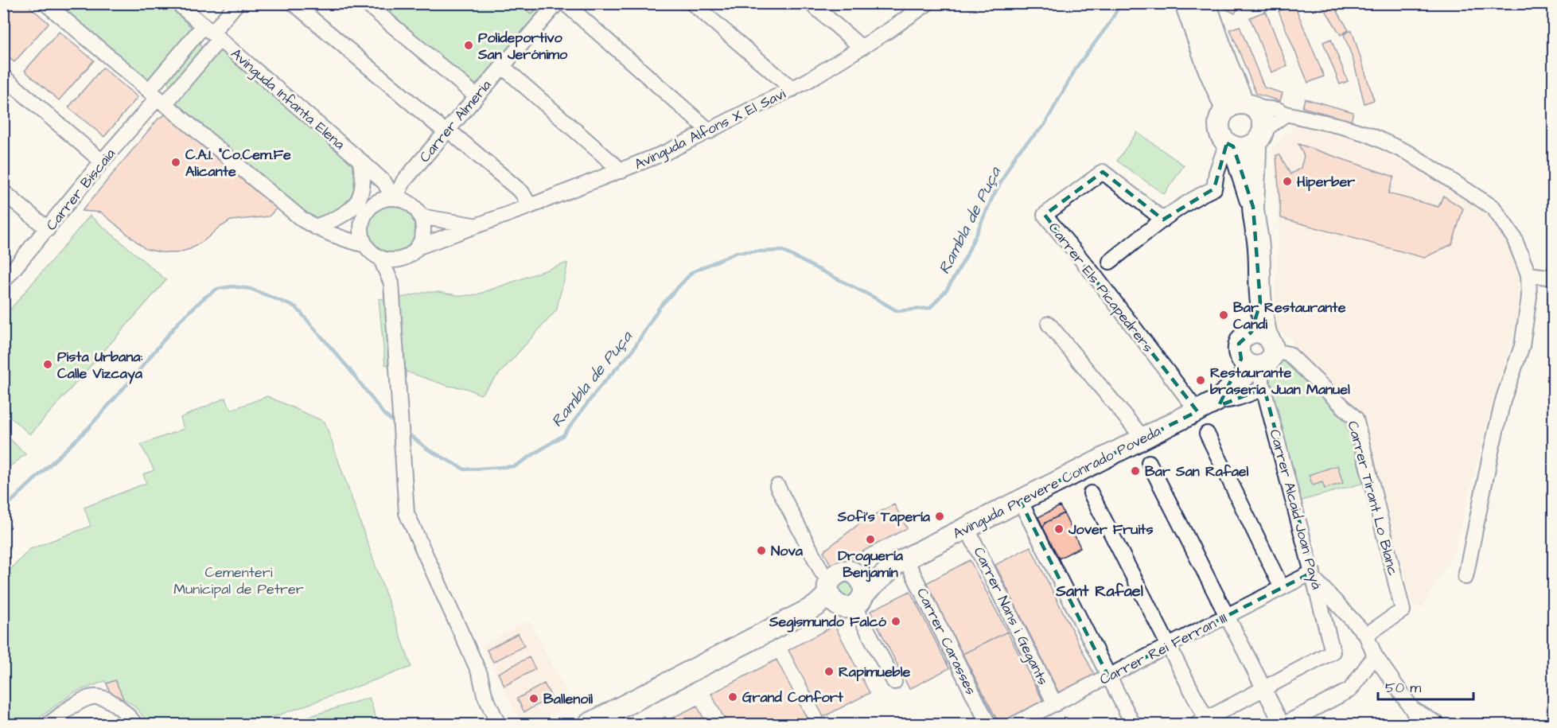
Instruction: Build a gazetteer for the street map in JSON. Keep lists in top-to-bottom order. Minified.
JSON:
{"streets":{"street":["Avinguda Infanta Elena","Carrer Almeria","Avinguda Alfons X El Savi","Carrer Biscaia","Carrer Els Picapedrers","Avinguda Prevere Conrado Poveda","Carrer Tirant Lo Blanc","Carrer Alcaid Joan Payá","Carrer Nans i Gegants","Carrer Carasses","Carrer Rei Ferran III"]},"crossings":[["Avinguda Infanta Elena","Carrer Almeria"],["Avinguda Infanta Elena","Avinguda Alfons X El Savi"],["Carrer Almeria","Avinguda Alfons X El Savi"],["Carrer Els Picapedrers","Avinguda Prevere Conrado Poveda"],["Avinguda Prevere Conrado Poveda","Carrer Alcaid Joan Payá"],["Avinguda Prevere Conrado Poveda","Carrer Nans i Gegants"],["Avinguda Prevere Conrado Poveda","Carrer Carasses"],["Carrer Alcaid Joan Payá","Carrer Rei Ferran III"],["Carrer Nans i Gegants","Carrer Rei Ferran III"]],"districts":["Sant Rafael"],"water":["Rambla de Puça"],"parks":["Cementeri Municipal de Petrer"],"places":["Polideportivo San Jerónimo","C.A.I. \"Co.Cem.Fe Alicante","Hiperber","Bar Restaurante Candi","Pista Urbana: Calle Vizcaya","Restaurante brasería Juan Manuel","Bar San Rafael","Sofi's Tapería","Jover Fruits","Droguería Benjamín","Nova","Segismundo Falcó","Rapimueble","Grand Confort","Ballenoil"],"scale_bar":"50 m"}
